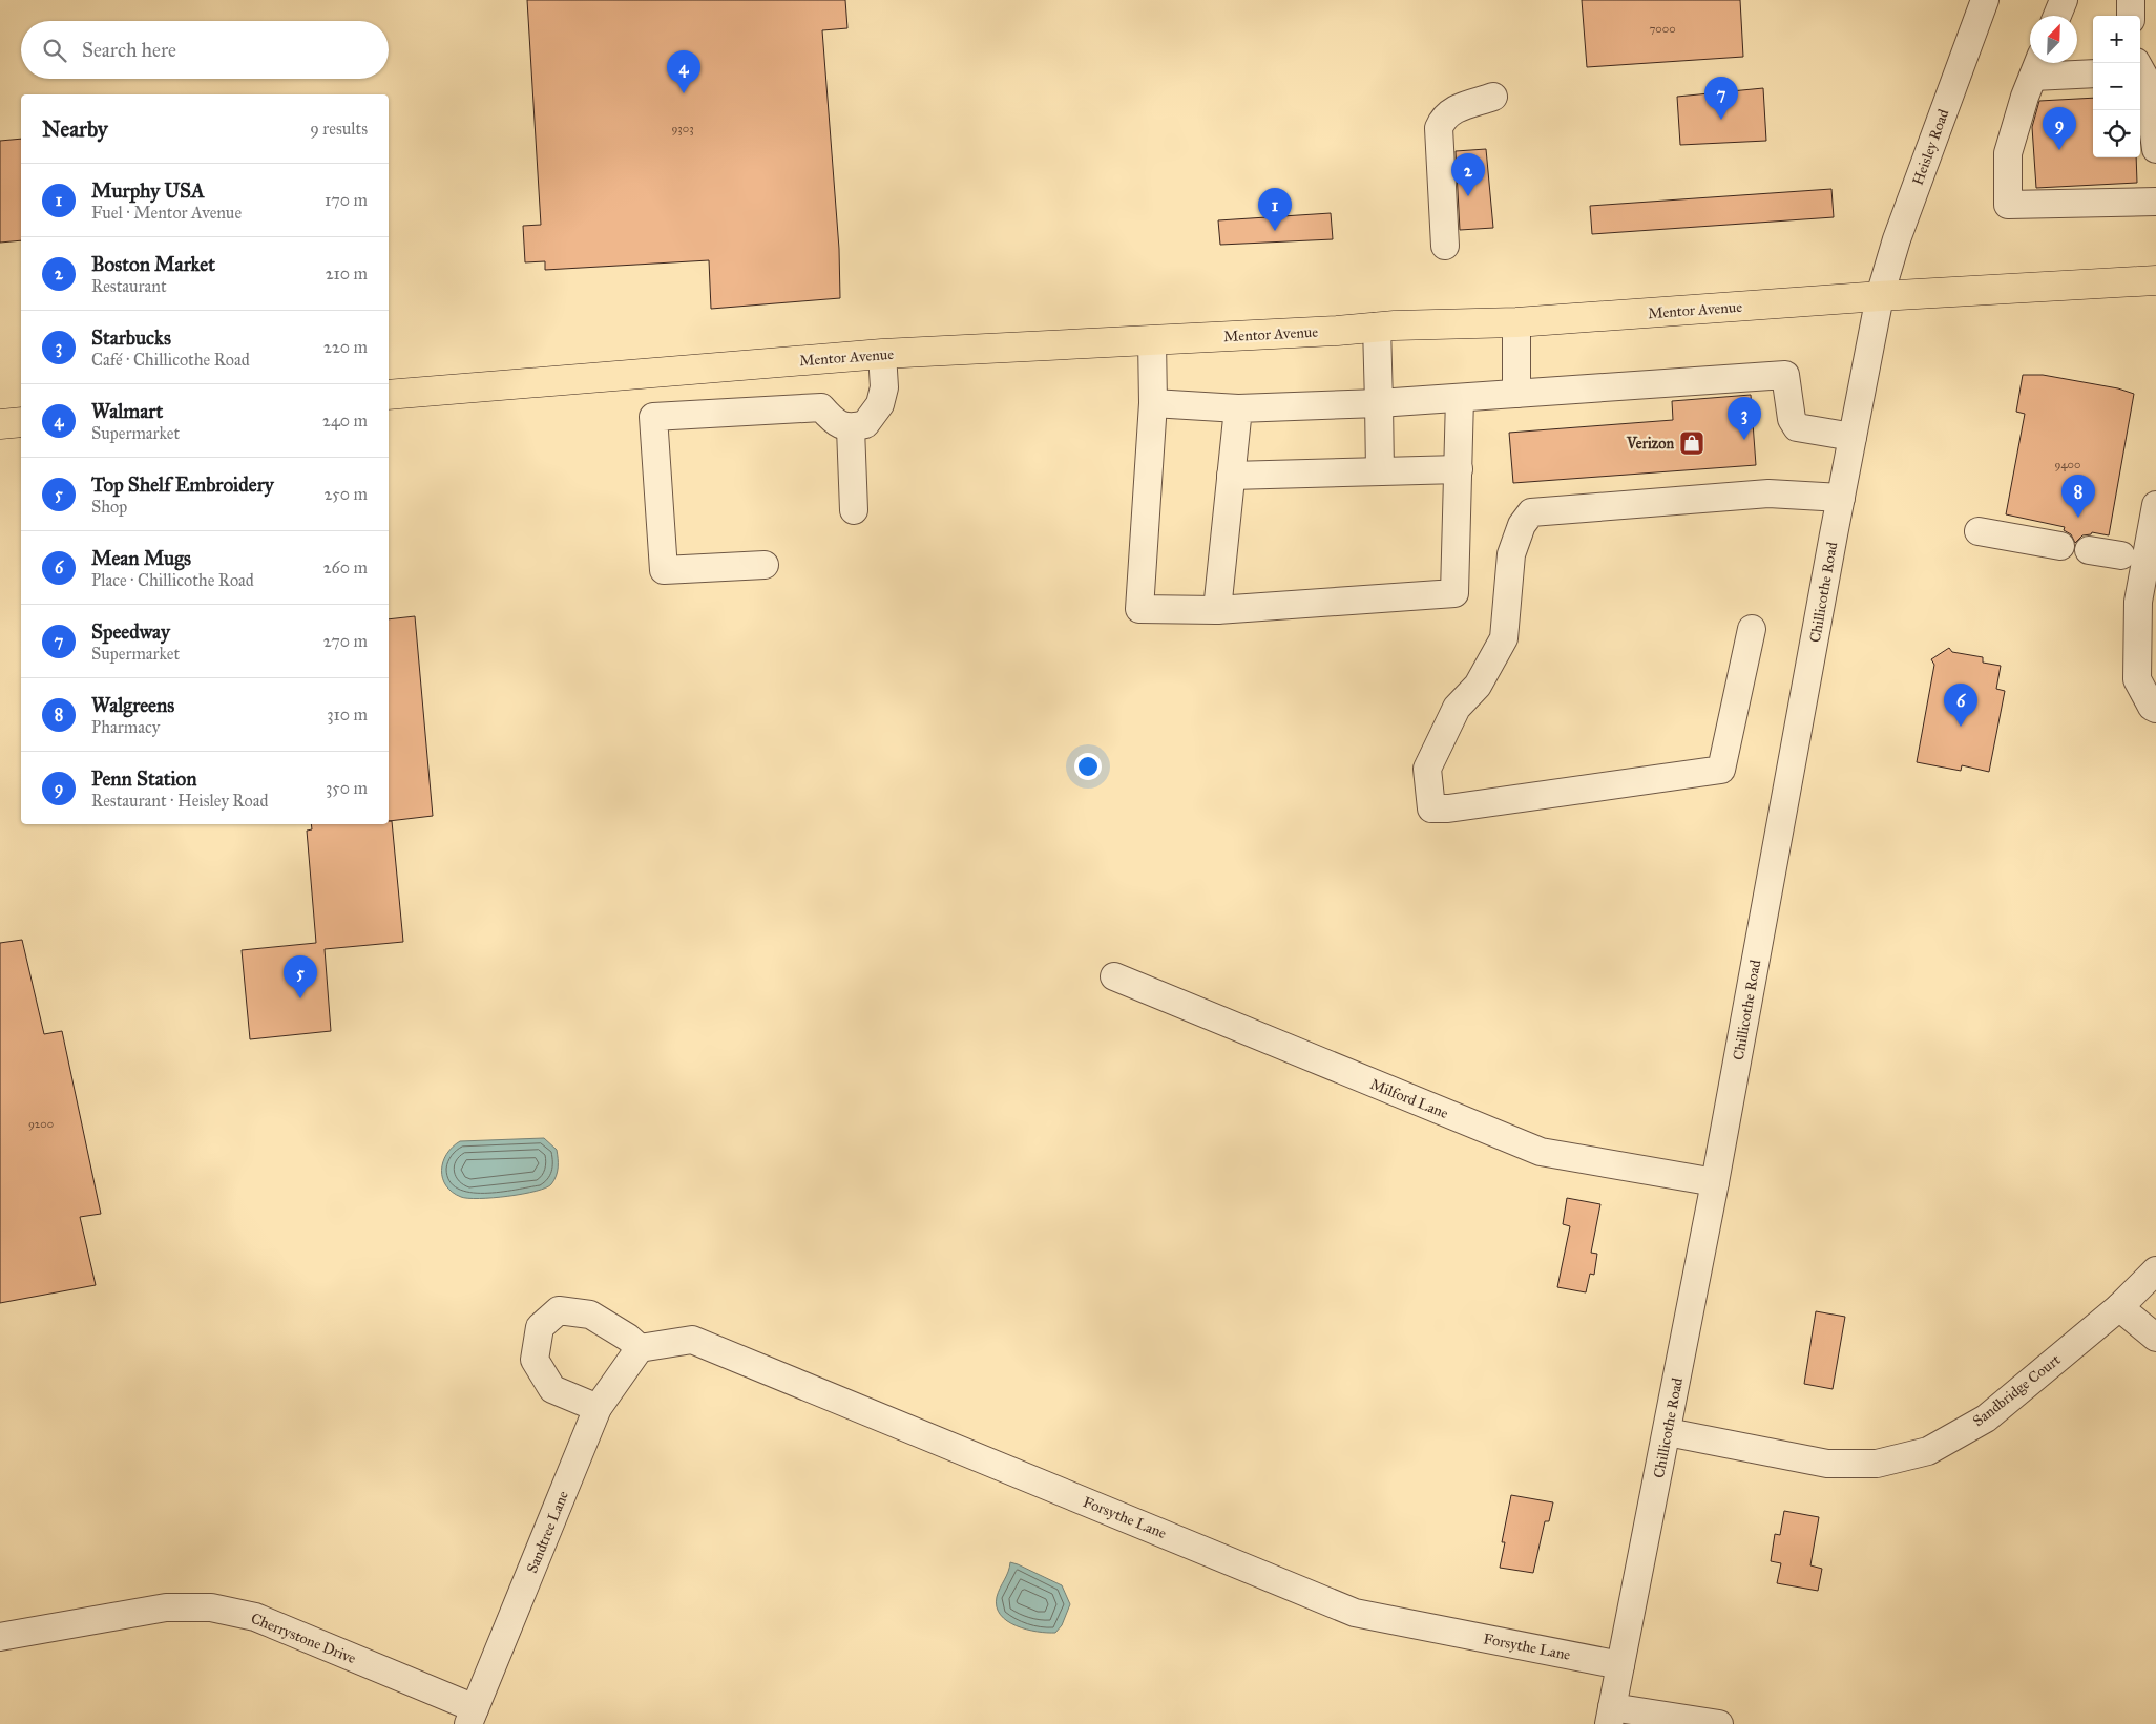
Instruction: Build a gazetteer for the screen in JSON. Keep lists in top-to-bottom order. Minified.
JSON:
{"streets":{"main road":["Mentor Avenue"],"street":["Heisley Road","Chillicothe Road","Milford Lane","Sandbridge Court","Forsythe Lane","Sandtree Lane","Cherrystone Drive"]},"crossings":[["Heisley Road","Mentor Avenue"],["Heisley Road","Chillicothe Road"],["Mentor Avenue","Chillicothe Road"],["Chillicothe Road","Milford Lane"],["Chillicothe Road","Sandbridge Court"],["Chillicothe Road","Forsythe Lane"],["Forsythe Lane","Sandtree Lane"],["Sandtree Lane","Cherrystone Drive"]],"places":{"shop":["Verizon"]},"house_numbers":["7000","9303","9400","9200"],"north":"top right","page":{"map_buttons":["+","−"],"search":"Search here","pins":["4","7","9","2","1","3","8","6","5"],"heading":["Nearby","9 results"],"list":[{"mark":"1","name":"Murphy USA","note":"Fuel · Mentor Avenue","value":"170 m"},{"mark":"2","name":"Boston Market","note":"Restaurant","value":"210 m"},{"mark":"3","name":"Starbucks","note":"Café · Chillicothe Road","value":"220 m"},{"mark":"4","name":"Walmart","note":"Supermarket","value":"240 m"},{"mark":"5","name":"Top Shelf Embroidery","note":"Shop","value":"250 m"},{"mark":"6","name":"Mean Mugs","note":"Place · Chillicothe Road","value":"260 m"},{"mark":"7","name":"Speedway","note":"Supermarket","value":"270 m"},{"mark":"8","name":"Walgreens","note":"Pharmacy","value":"310 m"},{"mark":"9","name":"Penn Station","note":"Restaurant · Heisley Road","value":"350 m"}]}}
